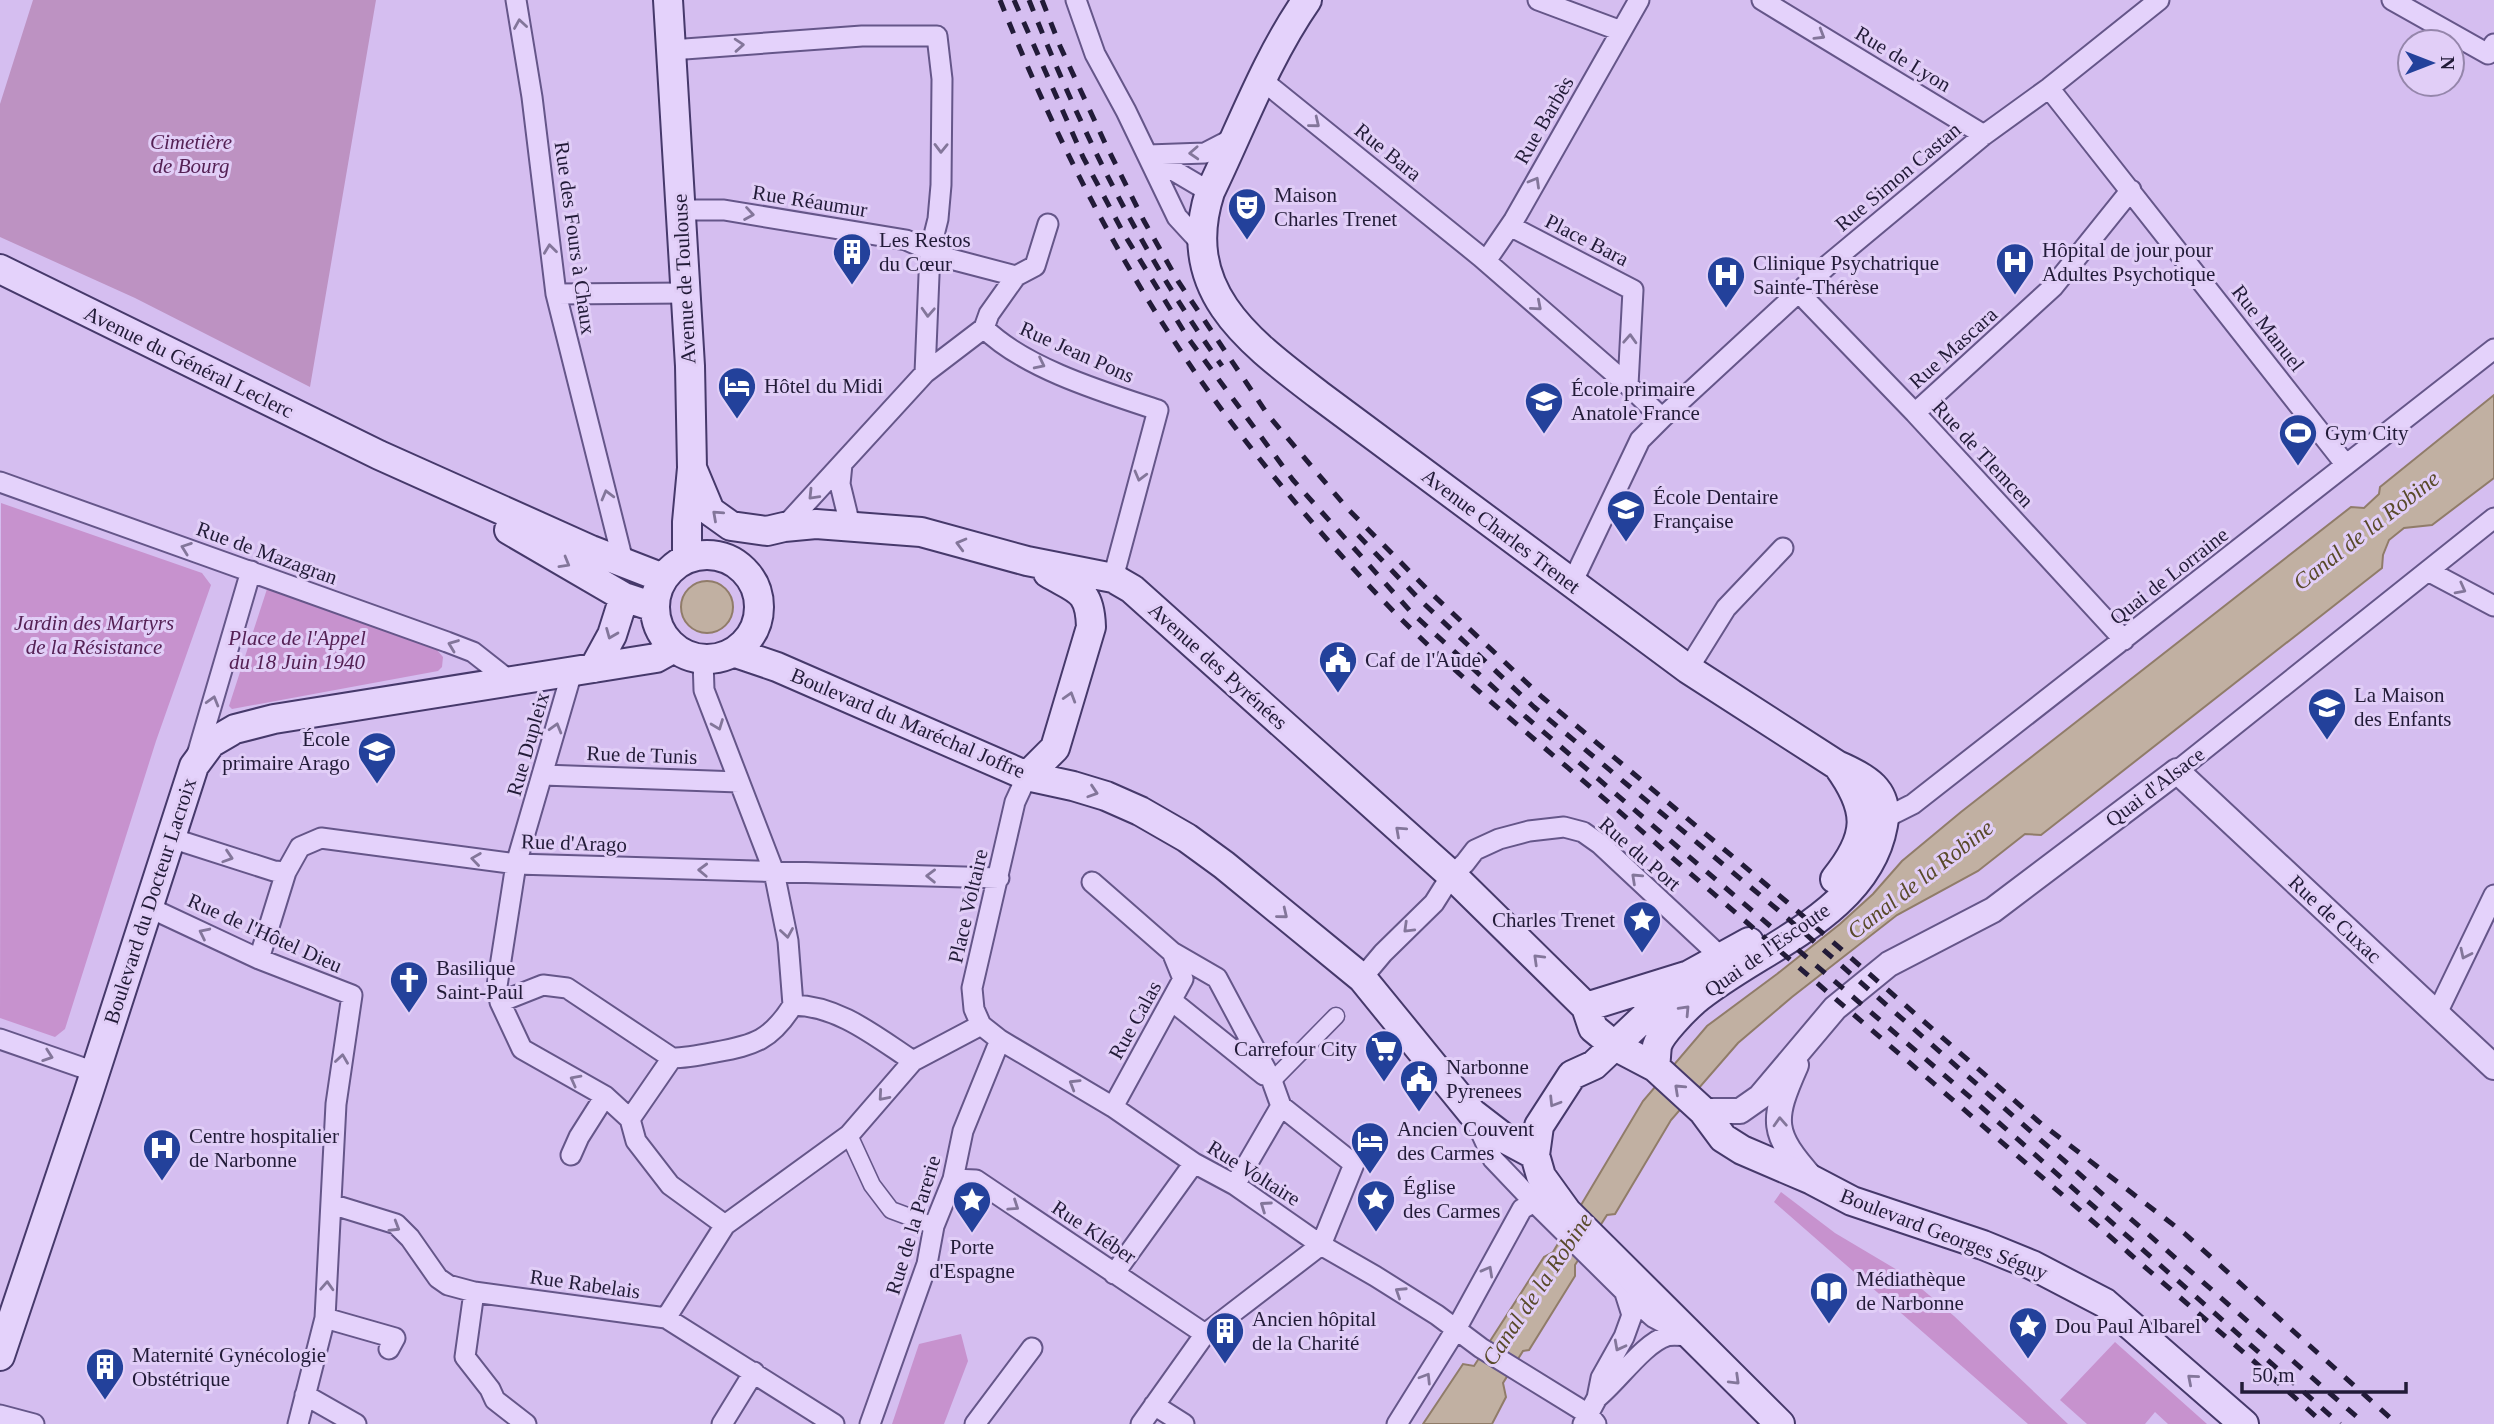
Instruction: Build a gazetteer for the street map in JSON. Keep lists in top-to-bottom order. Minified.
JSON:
{"streets":{"main road":["Avenue de Toulouse","Avenue du Général Leclerc","Avenue Charles Trenet","Avenue des Pyrénées","Boulevard du Maréchal Joffre","Boulevard du Docteur Lacroix","Quai de l'Escoute","Boulevard Georges Séguy"],"street":["Rue de Lyon","Rue Barbès","Rue Bara","Rue Simon Castan","Rue Réaumur","Rue des Fours à Chaux","Place Bara","Rue Manuel","Rue Mascara","Rue Jean Pons","Rue de Tlemcen","Rue de Mazagran","Quai de Lorraine","Rue Dupleix","Rue de Tunis","Quai d'Alsace","Rue d'Arago","Rue du Port","Place Voltaire","Rue de Cuxac","Rue de l'Hôtel Dieu","Rue Calas","Rue Voltaire","Rue de la Parerie","Rue Kléber","Rue Rabelais"]},"crossings":[["Rue de Lyon","Rue Simon Castan"],["Rue Barbès","Rue Bara"],["Rue Barbès","Place Bara"],["Rue Simon Castan","Rue Manuel"],["Rue Simon Castan","Avenue Charles Trenet"],["Rue Réaumur","Avenue de Toulouse"],["Rue des Fours à Chaux","Avenue du Général Leclerc"],["Avenue de Toulouse","Avenue du Général Leclerc"],["Avenue de Toulouse","Avenue des Pyrénées"],["Avenue de Toulouse","Boulevard du Maréchal Joffre"],["Avenue de Toulouse","Boulevard du Docteur Lacroix"],["Rue Manuel","Rue Mascara"],["Rue Manuel","Quai de Lorraine"],["Rue Mascara","Rue de Tlemcen"],["Rue Jean Pons","Avenue des Pyrénées"],["Avenue du Général Leclerc","Boulevard du Maréchal Joffre"],["Avenue du Général Leclerc","Boulevard du Docteur Lacroix"],["Rue de Tlemcen","Quai de Lorraine"],["Avenue Charles Trenet","Quai de Lorraine"],["Avenue Charles Trenet","Quai de l'Escoute"],["Rue de Mazagran","Boulevard du Docteur Lacroix"],["Quai de Lorraine","Quai de l'Escoute"],["Avenue des Pyrénées","Quai d'Alsace"],["Avenue des Pyrénées","Rue du Port"],["Avenue des Pyrénées","Quai de l'Escoute"],["Avenue des Pyrénées","Boulevard Georges Séguy"],["Boulevard du Maréchal Joffre","Rue du Port"],["Boulevard du Maréchal Joffre","Boulevard du Docteur Lacroix"],["Boulevard du Maréchal Joffre","Place Voltaire"],["Boulevard du Maréchal Joffre","Quai de l'Escoute"],["Rue Dupleix","Rue de Tunis"],["Rue Dupleix","Rue d'Arago"],["Rue Dupleix","Boulevard du Docteur Lacroix"],["Quai d'Alsace","Rue de Cuxac"],["Quai d'Alsace","Boulevard Georges Séguy"],["Rue d'Arago","Place Voltaire"],["Rue d'Arago","Rue de l'Hôtel Dieu"],["Rue du Port","Quai de l'Escoute"],["Boulevard du Docteur Lacroix","Rue de l'Hôtel Dieu"],["Rue de l'Hôtel Dieu","Rue Rabelais"],["Rue Calas","Rue Voltaire"],["Rue Voltaire","Rue de la Parerie"],["Rue de la Parerie","Rue Kléber"]],"one_way":["Rue de Lyon","Rue Barbès","Rue Réaumur","Rue des Fours à Chaux","Rue de Mazagran","Avenue des Pyrénées","Boulevard du Maréchal Joffre","Rue d'Arago","Rue de l'Hôtel Dieu","Rue Kléber","Boulevard Georges Séguy"],"water":["Canal de la Robine"],"parks":["Cimetière de Bourg","Jardin des Martyrs de la Résistance","Place de l'Appel du 18 Juin 1940"],"places":{"theatre":["Maison Charles Trenet"],"building":["Les Restos du Cœur","Ancien hôpital de la Charité","Maternité Gynécologie Obstétrique"],"hospital":["Hôpital de jour pour Adultes Psychotique","Clinique Psychatrique Sainte-Thérèse","Centre hospitalier de Narbonne"],"hotel":["Hôtel du Midi","Ancien Couvent des Carmes"],"school or university":["École primaire Anatole France","École Dentaire Française","La Maison des Enfants","École primaire Arago"],"sports":["Gym City"],"public building":["Caf de l'Aude","Narbonne Pyrenees"],"place":["Charles Trenet","Église des Carmes","Porte d'Espagne","Dou Paul Albarel"],"church":["Basilique Saint-Paul"],"supermarket":["Carrefour City"],"library":["Médiathèque de Narbonne"]},"scale_bar":"50 m","north":"right"}
